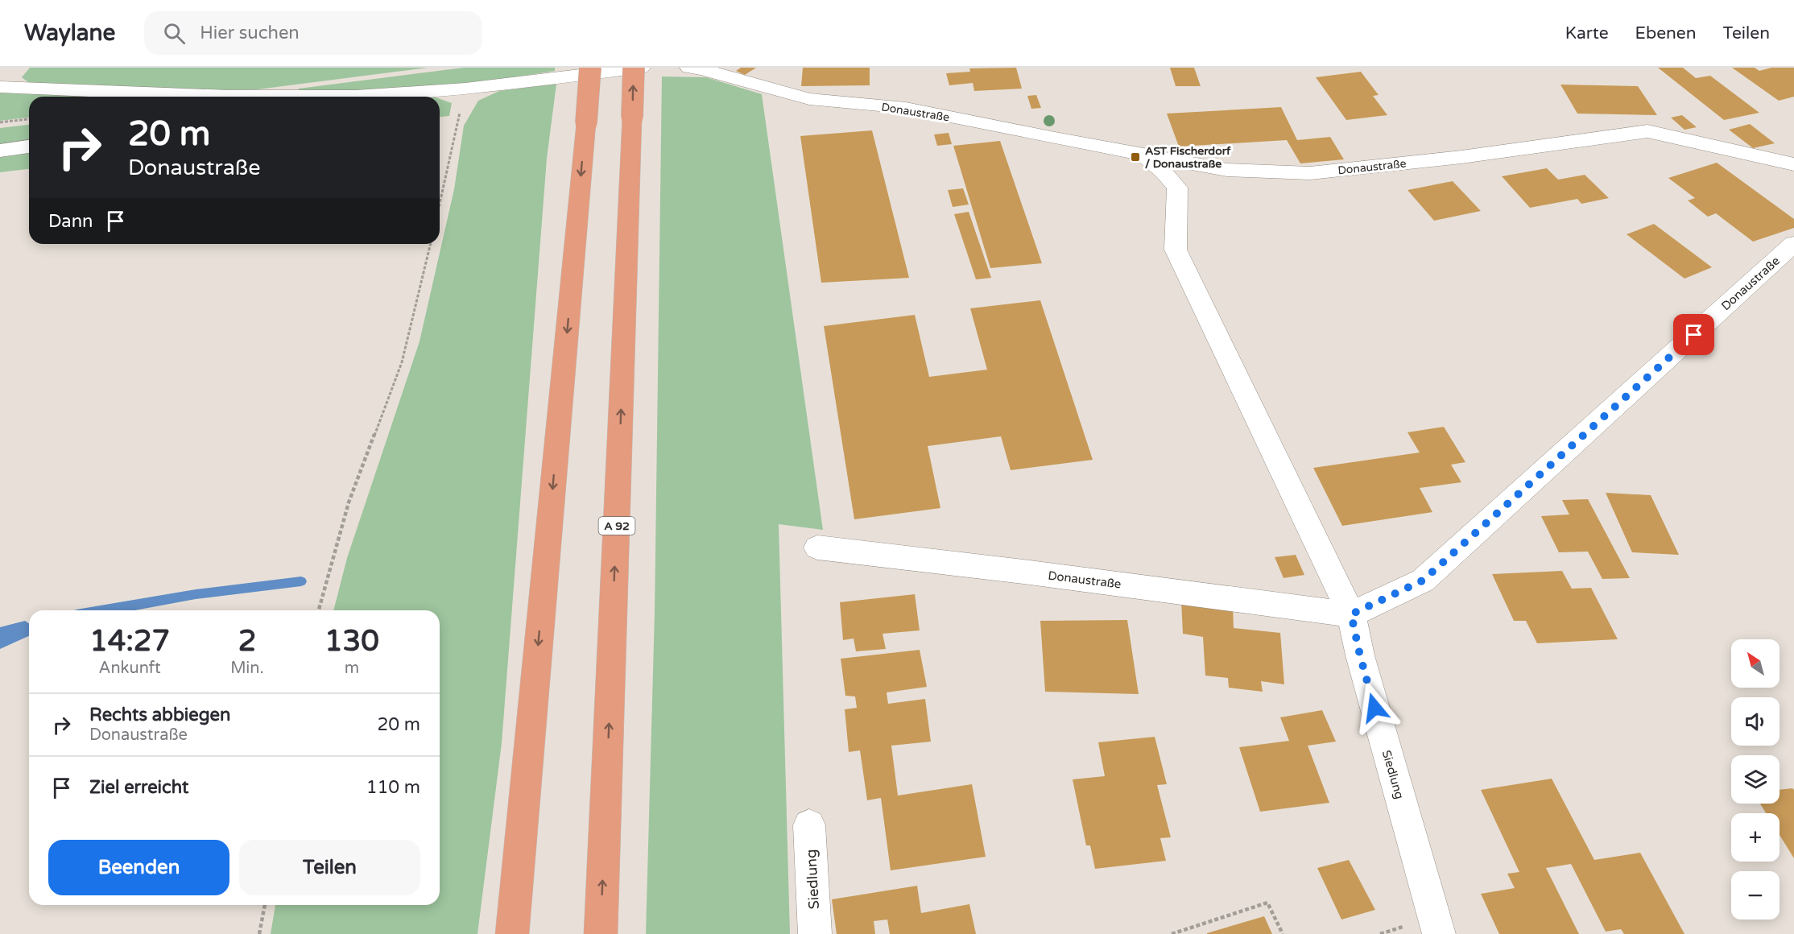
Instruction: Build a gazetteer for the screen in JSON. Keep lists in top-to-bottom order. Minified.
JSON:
{"streets":{"highway":["A 92"],"street":["Donaustraße","Siedlung"]},"crossings":[["Donaustraße","Siedlung"]],"places":{"transit":["AST Fischerdorf / Donaustraße"]},"north":"top left","page":{"header":"Waylane","search":"Hier suchen","nav":["Karte","Ebenen","Teilen"],"turn":["20 m","Donaustraße"],"then":"Dann","eta":["14:27","Ankunft","2","Min.","130","m"],"map_buttons":["+","−"],"list":[{"name":"Rechts abbiegen","note":"Donaustraße","value":"20 m"},{"name":"Ziel erreicht","value":"110 m"}],"buttons":["Beenden","Teilen"]}}
